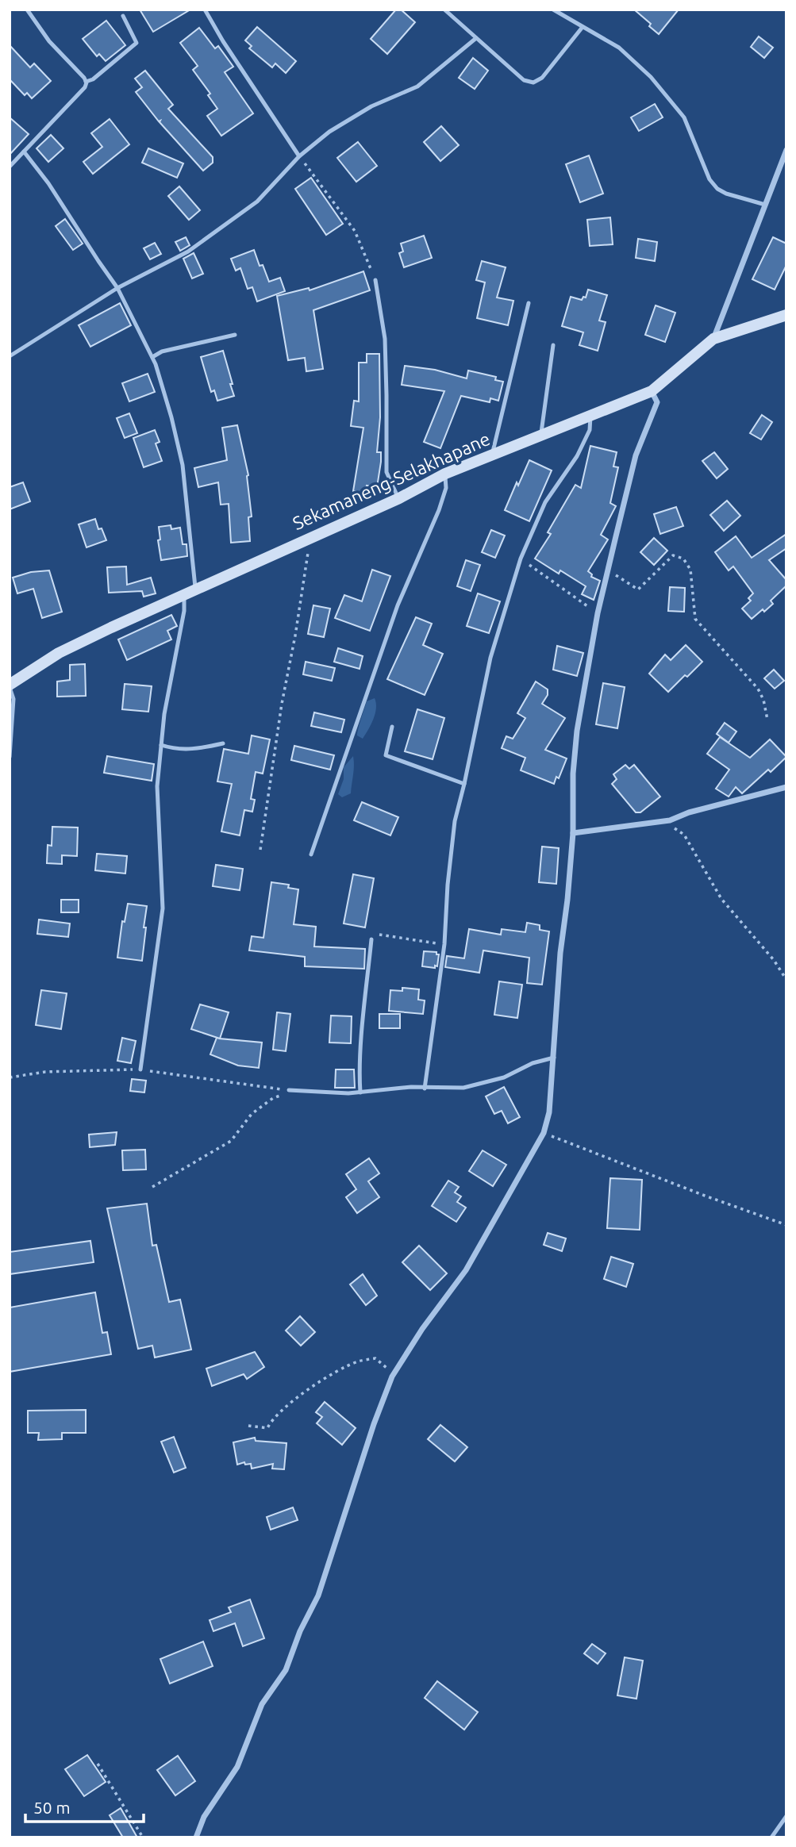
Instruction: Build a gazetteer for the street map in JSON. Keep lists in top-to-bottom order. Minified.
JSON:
{"streets":{"street":["Sekamaneng-Selakhapane"]},"scale_bar":"50 m"}
